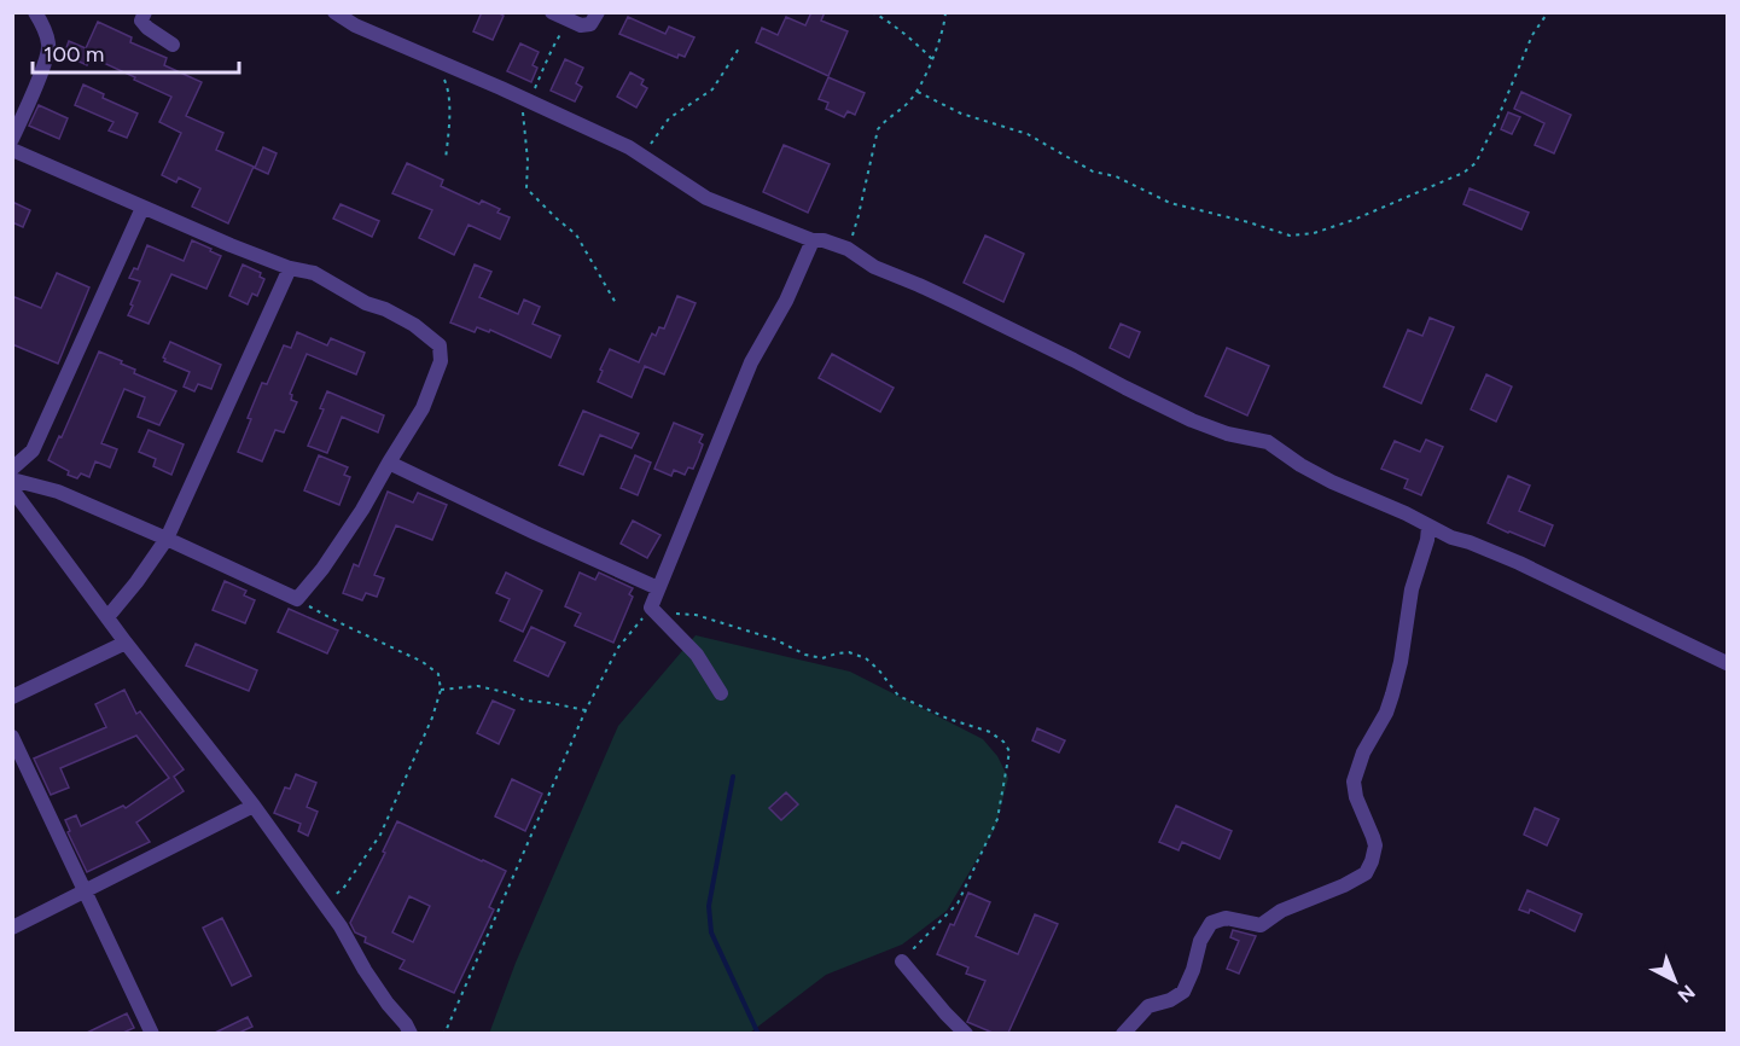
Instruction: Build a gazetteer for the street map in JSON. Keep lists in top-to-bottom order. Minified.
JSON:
{"scale_bar":"100 m","north":"bottom right"}
